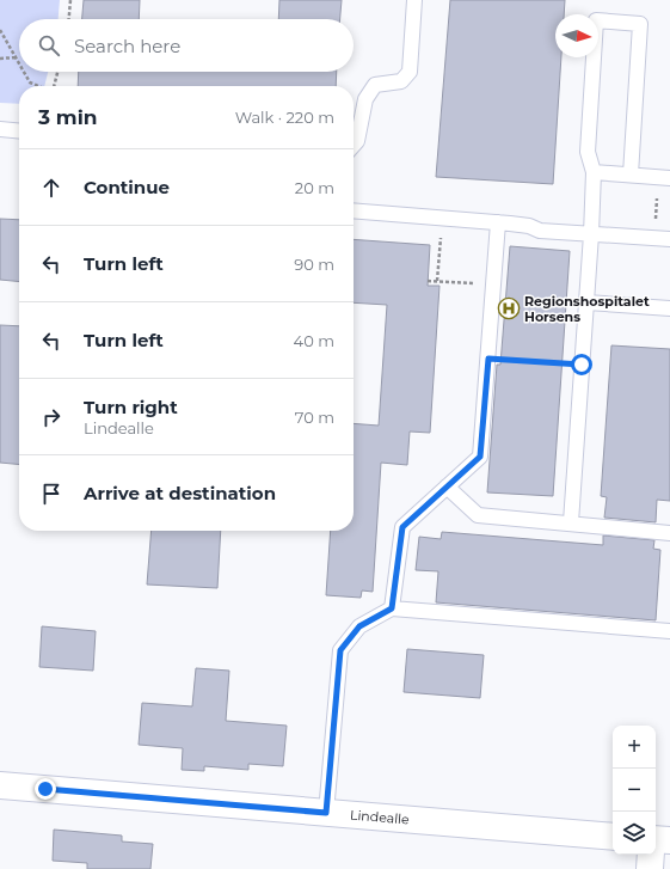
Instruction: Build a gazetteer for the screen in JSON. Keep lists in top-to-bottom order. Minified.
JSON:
{"streets":{"street":["Lindealle"]},"places":{"hospital":["Regionshospitalet Horsens"]},"north":"right","page":{"search":"Search here","heading":["3 min","Walk · 220 m"],"list":[["Continue","20 m"],["Turn left","90 m"],["Turn left","40 m"],["Turn right","Lindealle","70 m"],"Arrive at destination"],"map_buttons":["+","−"]}}
